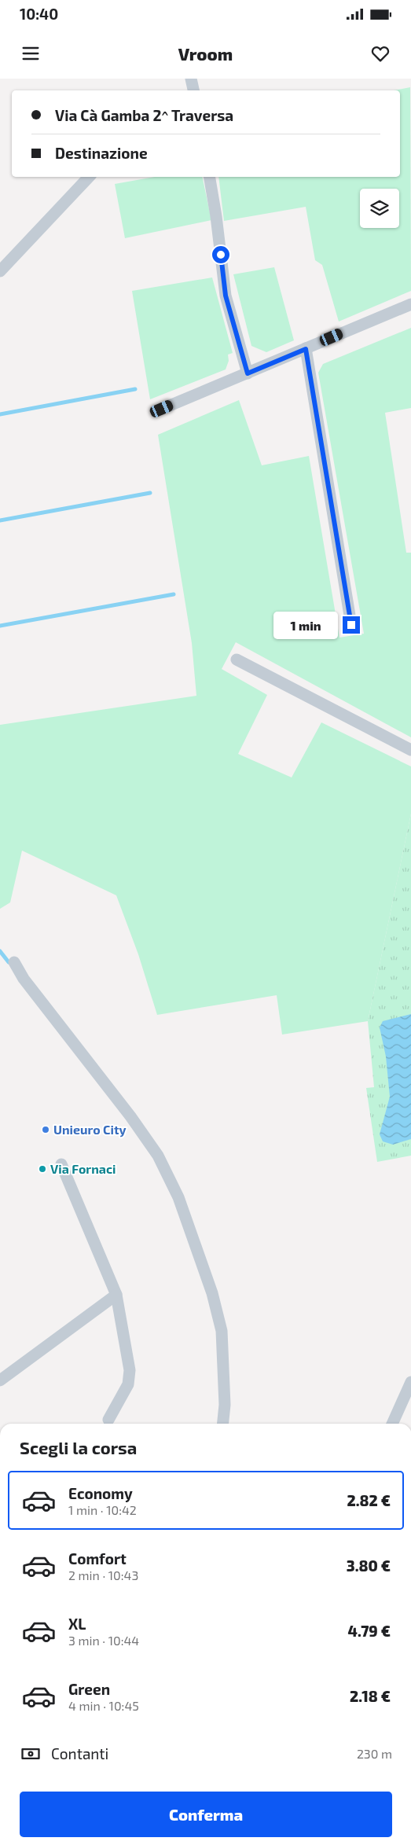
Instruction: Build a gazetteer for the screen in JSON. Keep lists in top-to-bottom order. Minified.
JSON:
{"places":["Unieuro City","Via Fornaci"],"page":{"status":"10:40","header":"Vroom","banner":["Via Cà Gamba 2^ Traversa","Destinazione"],"bubble":"1 min","heading":"Scegli la corsa","list":[{"name":"Economy","note":"1 min · 10:42","value":"2.82 €"},{"name":"Comfort","note":"2 min · 10:43","value":"3.80 €"},{"name":"XL","note":"3 min · 10:44","value":"4.79 €"},{"name":"Green","note":"4 min · 10:45","value":"2.18 €"}],"pay":["Contanti","230 m"],"buttons":"Conferma"}}
